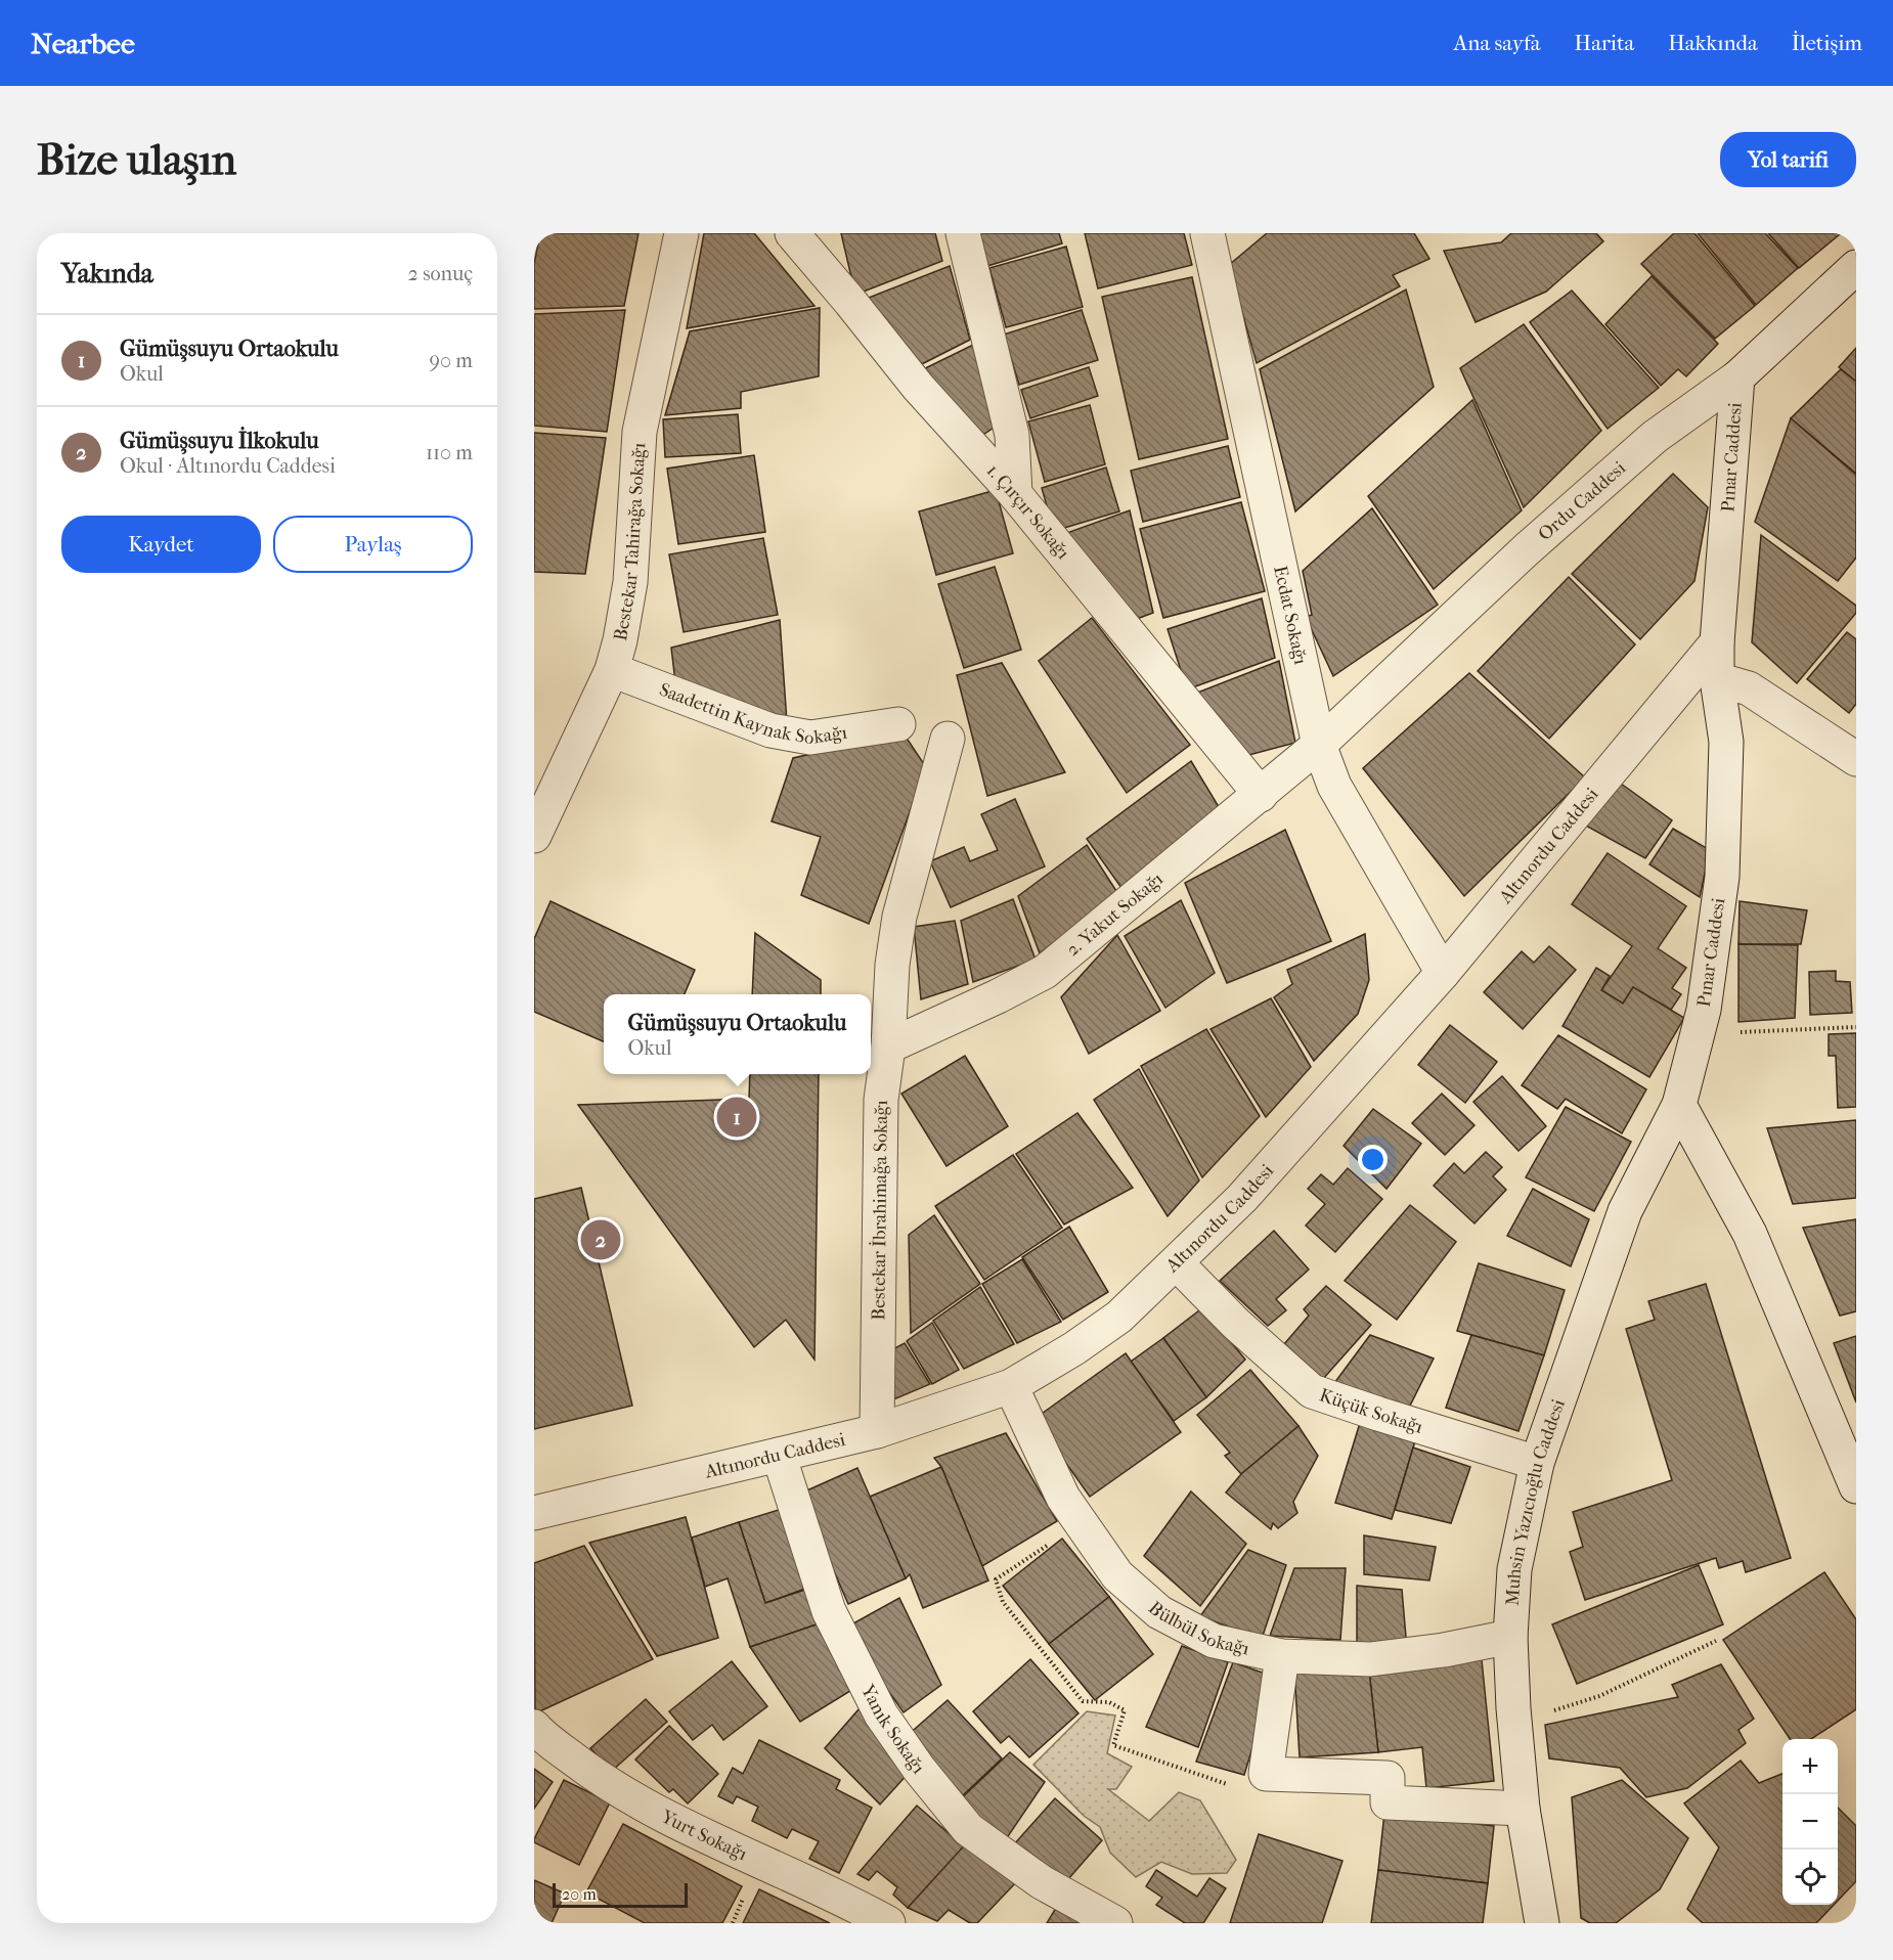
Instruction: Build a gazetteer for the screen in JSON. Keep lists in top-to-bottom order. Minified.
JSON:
{"streets":{"street":["Pınar Caddesi","Ordu Caddesi","1. Çırçır Sokağı","Bestekar Tahirağa Sokağı","Ecdat Sokağı","Saadettin Kaynak Sokağı","Altınordu Caddesi","2. Yakut Sokağı","Bestekar İbrahimağa Sokağı","Küçük Sokağı","Muhsin Yazıcıoğlu Caddesi","Bülbül Sokağı","Yanık Sokağı","Yurt Sokağı"]},"crossings":[["Pınar Caddesi","Ordu Caddesi"],["Pınar Caddesi","Altınordu Caddesi"],["Pınar Caddesi","Muhsin Yazıcıoğlu Caddesi"],["Ordu Caddesi","Ecdat Sokağı"],["Ordu Caddesi","2. Yakut Sokağı"],["1. Çırçır Sokağı","2. Yakut Sokağı"],["Bestekar Tahirağa Sokağı","Saadettin Kaynak Sokağı"],["Ecdat Sokağı","Altınordu Caddesi"],["Ecdat Sokağı","2. Yakut Sokağı"],["Altınordu Caddesi","Bestekar İbrahimağa Sokağı"],["Altınordu Caddesi","Küçük Sokağı"],["Altınordu Caddesi","Bülbül Sokağı"],["Altınordu Caddesi","Yanık Sokağı"],["2. Yakut Sokağı","Bestekar İbrahimağa Sokağı"],["Küçük Sokağı","Muhsin Yazıcıoğlu Caddesi"],["Muhsin Yazıcıoğlu Caddesi","Bülbül Sokağı"]],"scale_bar":"20 m","page":{"header":"Nearbee","nav":["Ana sayfa","Harita","Hakkında","İletişim"],"buttons":["Yol tarifi",["Kaydet","Paylaş"]],"title":"Bize ulaşın","heading":["Yakında","2 sonuç"],"list":[{"mark":"1","name":"Gümüşsuyu Ortaokulu","note":"Okul","value":"90 m"},{"mark":"2","name":"Gümüşsuyu İlkokulu","note":"Okul · Altınordu Caddesi","value":"110 m"}],"popup":["Gümüşsuyu Ortaokulu","Okul"],"pins":["1","2"],"map_buttons":["+","−"],"scale":"20 m"}}
